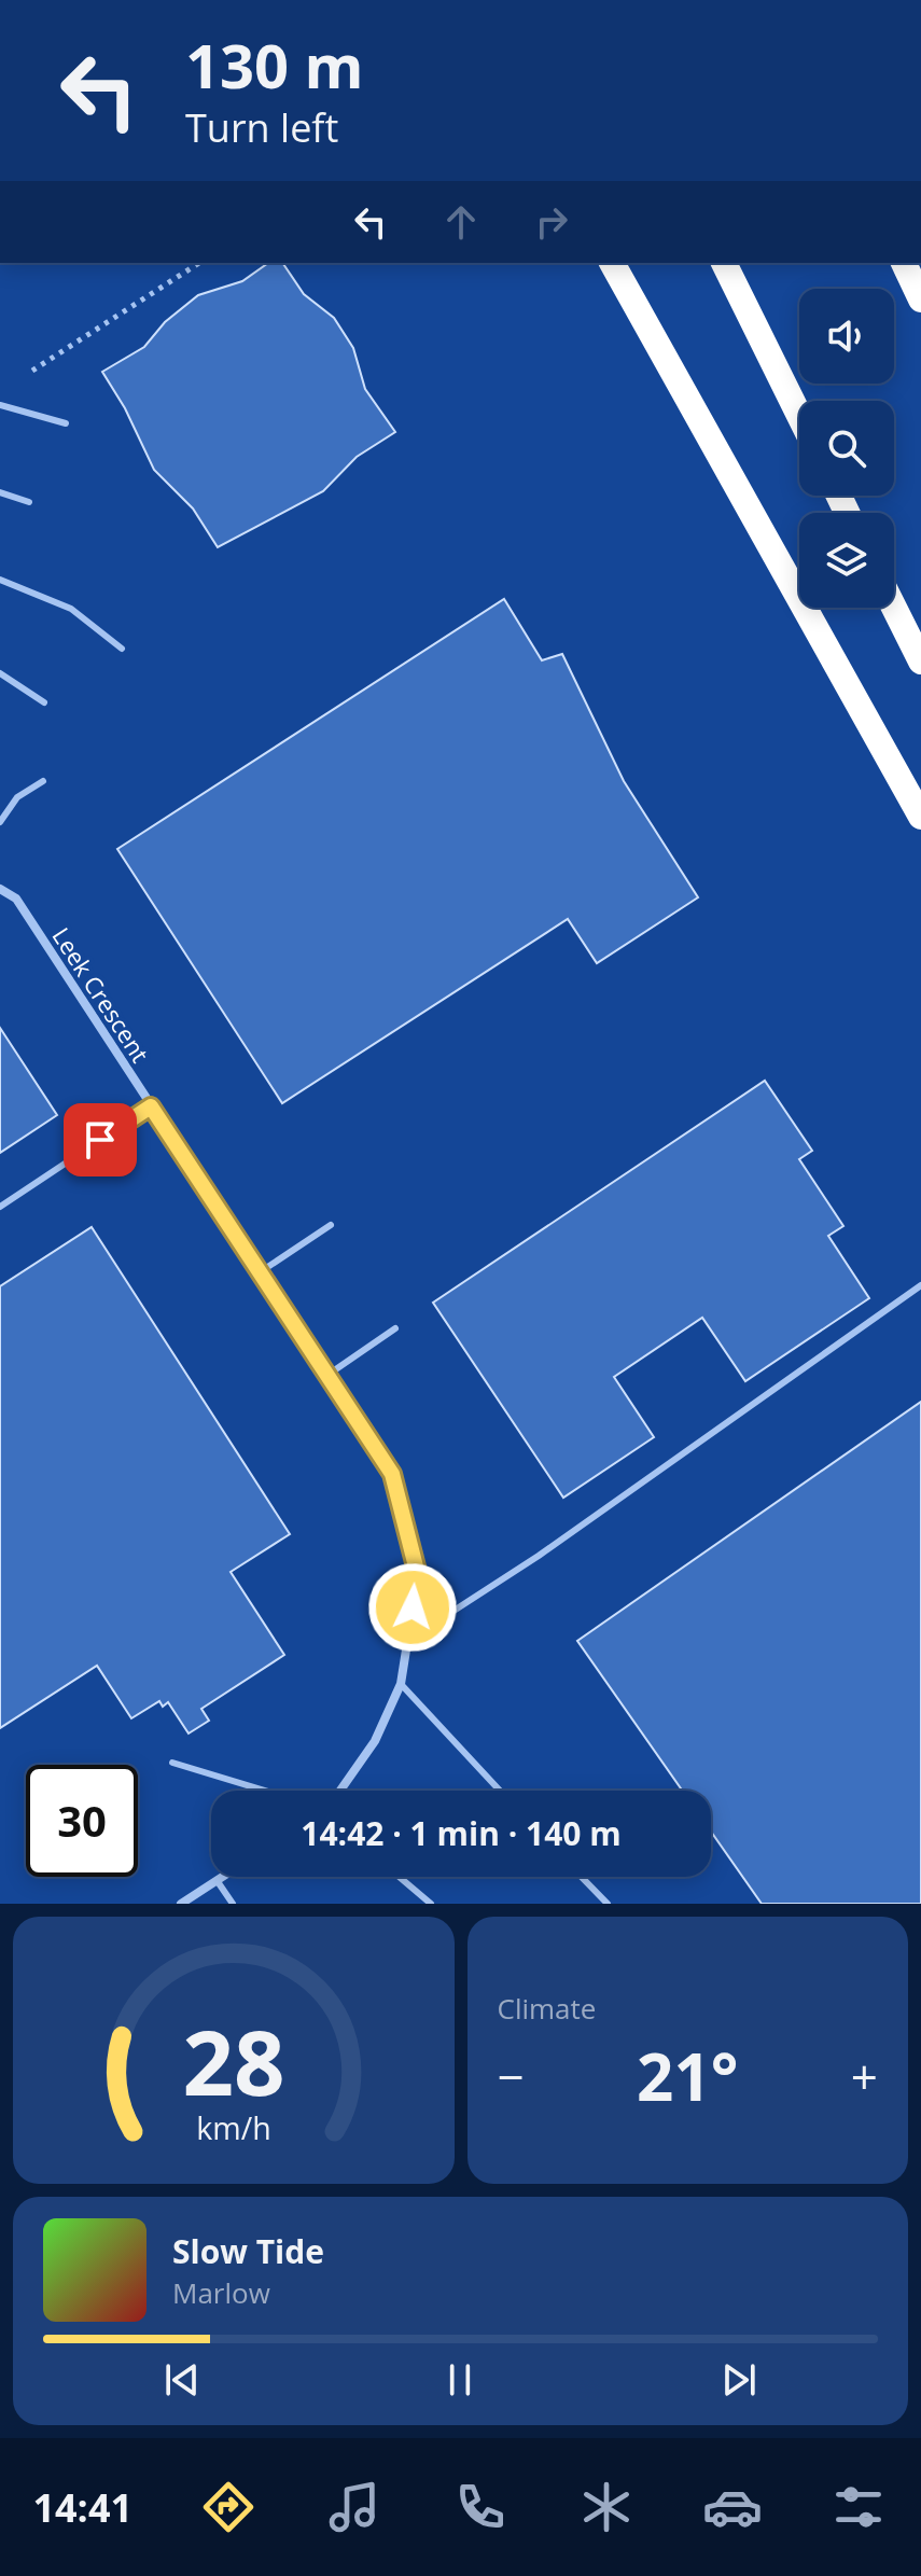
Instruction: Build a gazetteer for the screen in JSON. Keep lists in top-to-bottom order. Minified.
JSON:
{"streets":{"street":["Leek Crescent"]},"page":{"turn":["130 m","Turn left"],"limit":"30","trip":"14:42 · 1 min · 140 m","tile":"Climate","heat":["−","21°","+"],"song":["Slow Tide","Marlow"],"tabs":"14:41","gauge":["28","km/h"]}}
